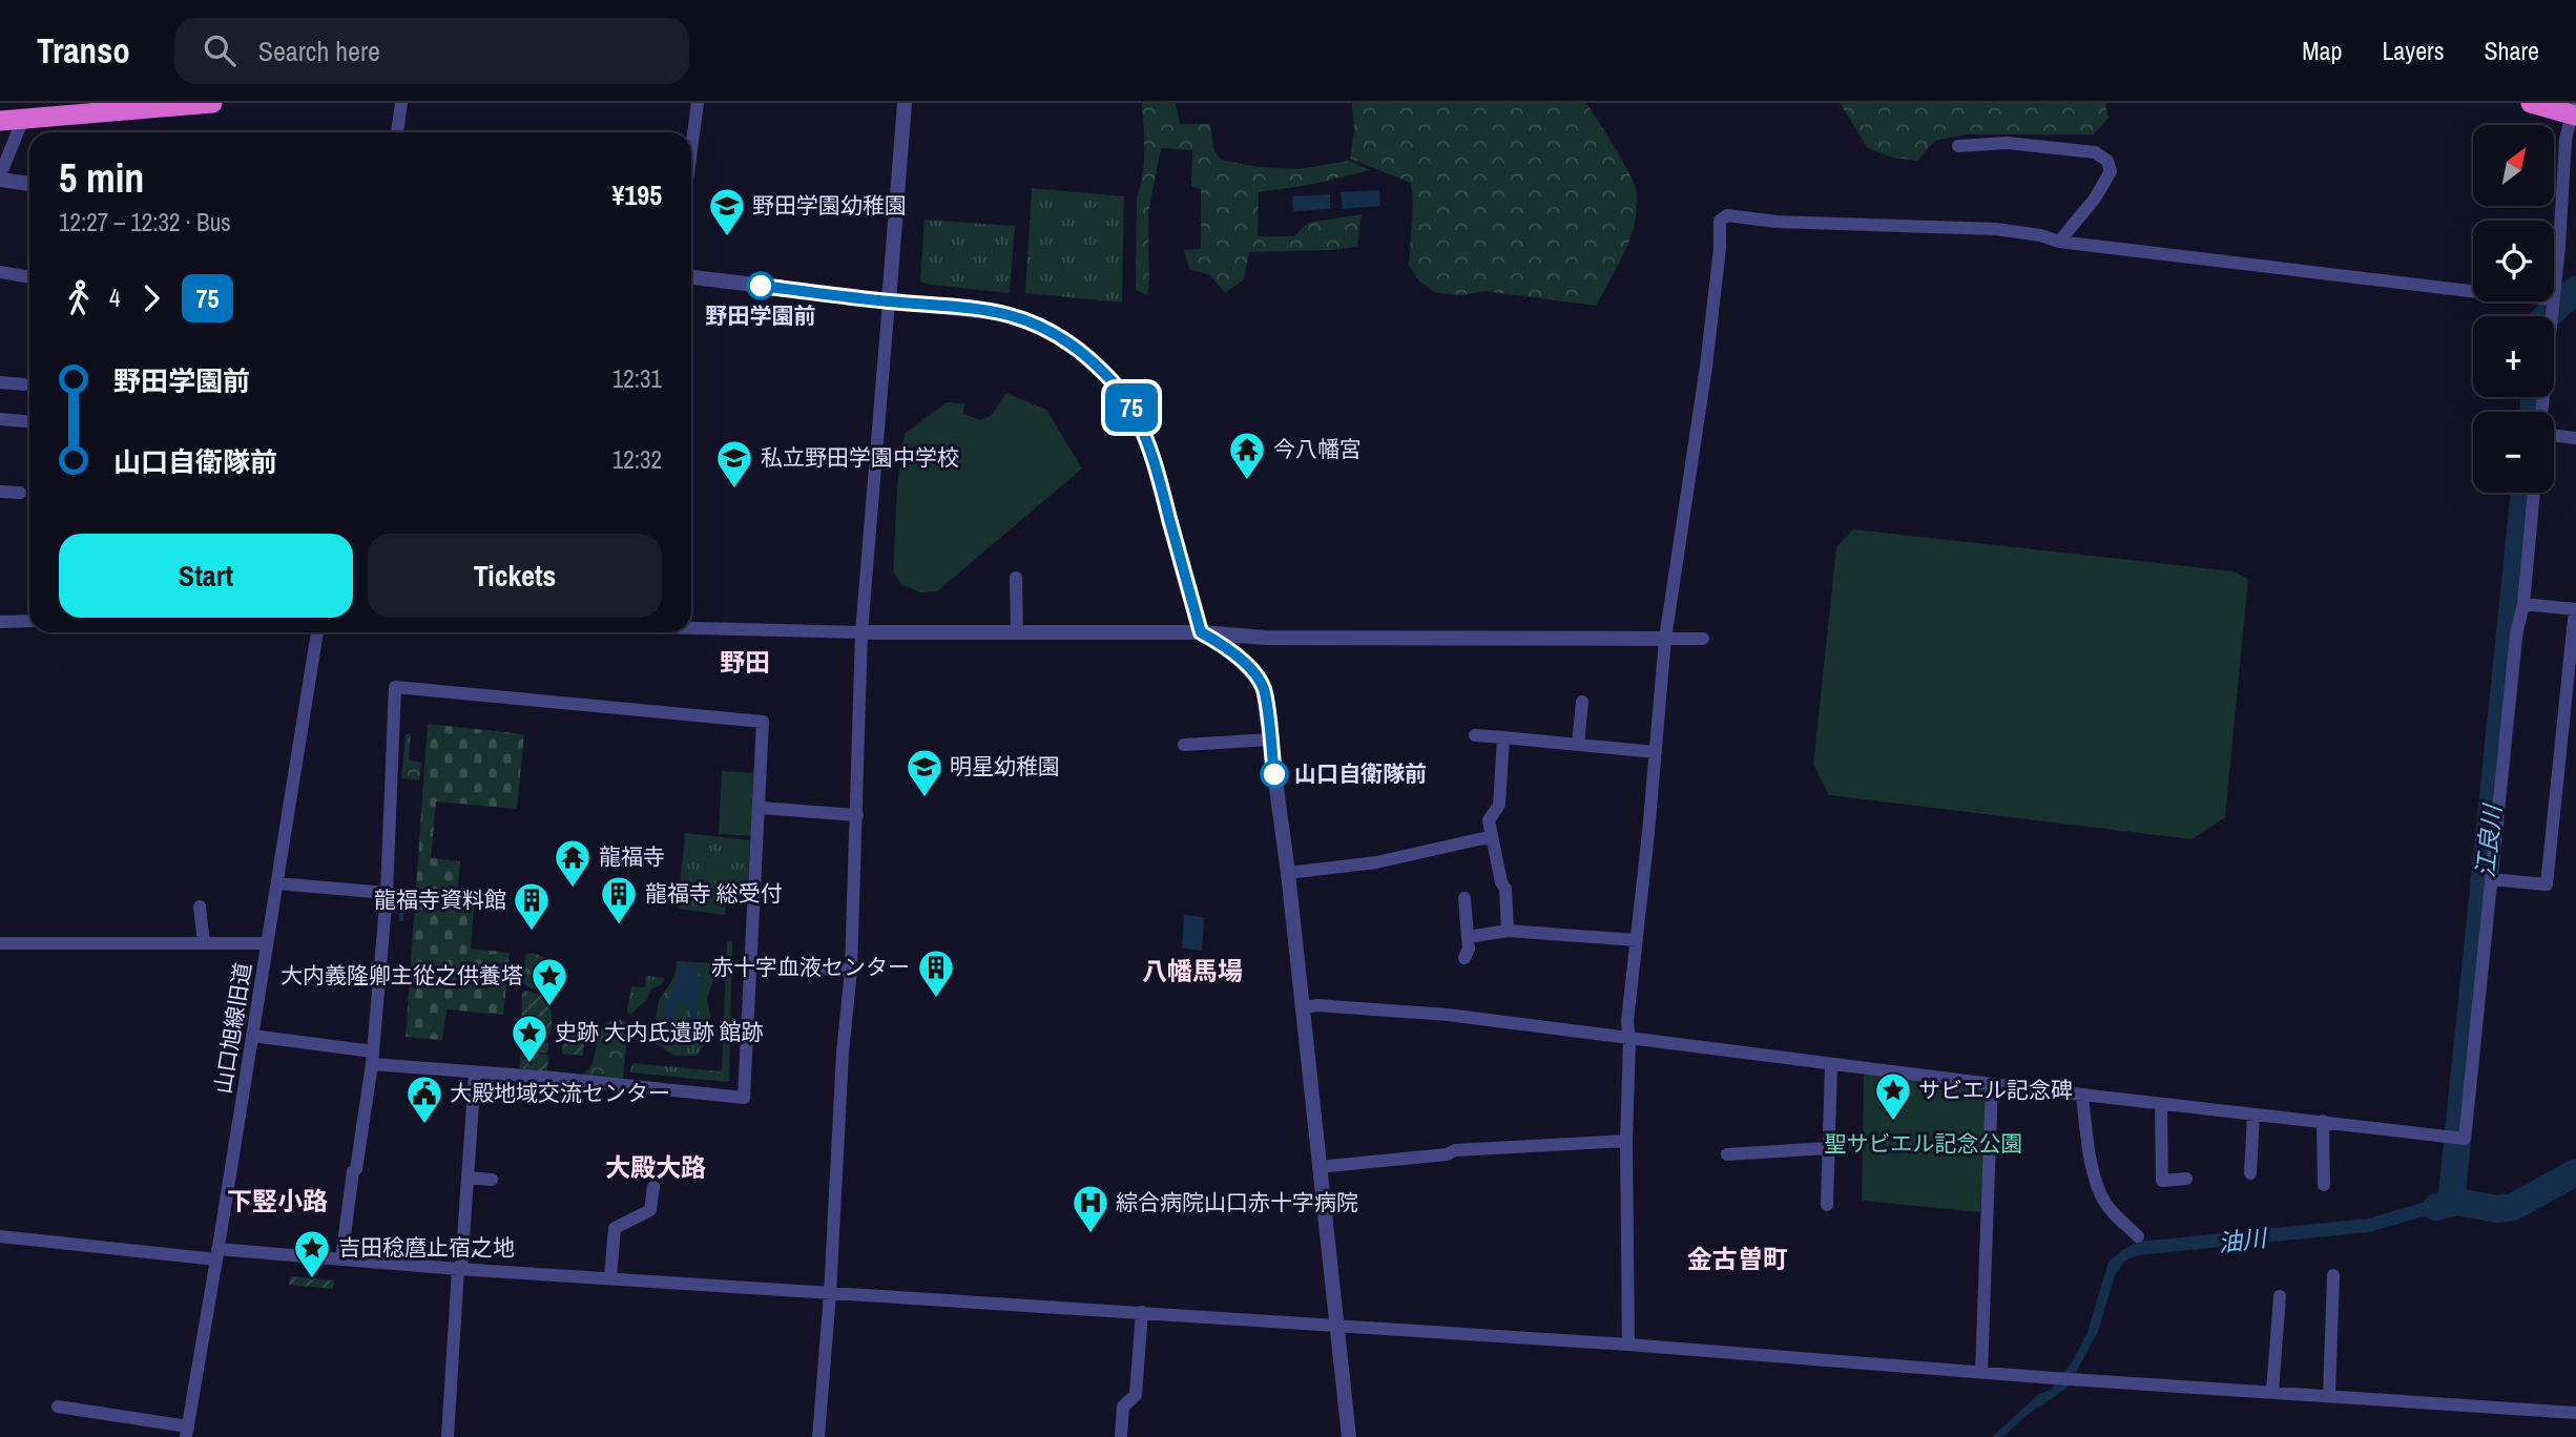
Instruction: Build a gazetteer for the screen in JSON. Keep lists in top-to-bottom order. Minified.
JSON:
{"streets":{"street":["山口旭線旧道"]},"districts":["野田","八幡馬場","大殿大路","下竪小路","金古曽町"],"water":["江良川","油川"],"parks":["聖サビエル記念公園"],"places":{"school or university":["野田学園幼稚園","私立野田学園中学校","明星幼稚園"],"other":["野田学園前","山口自衛隊前"],"temple":["今八幡宮","龍福寺"],"building":["龍福寺 総受付","龍福寺資料館","赤十字血液センター"],"place":["大内義隆卿主從之供養塔","史跡 大内氏遺跡 館跡","サビエル記念碑","吉田稔麿止宿之地"],"public building":["大殿地域交流センター"],"hospital":["綜合病院山口赤十字病院"]},"lines":["bus line 75"],"north":"top right","page":{"header":"Transo","search":"Search here","nav":["Map","Layers","Share"],"on_map":"75","map_buttons":["+","−"],"heading":["5 min","12:27 – 12:32 · Bus","¥195"],"legs":["4","75"],"list":[{"name":"野田学園前","value":"12:31"},{"name":"山口自衛隊前","value":"12:32"}],"buttons":["Start","Tickets"]}}
